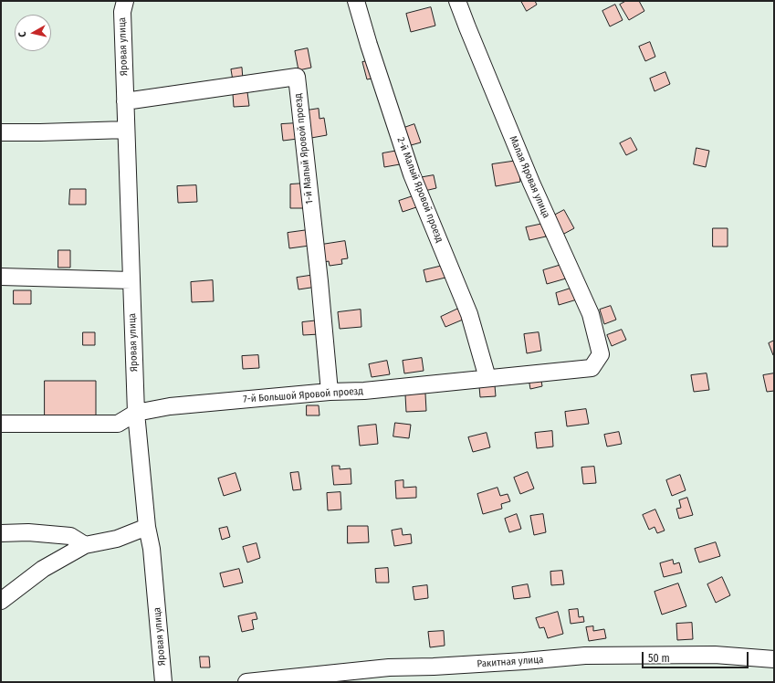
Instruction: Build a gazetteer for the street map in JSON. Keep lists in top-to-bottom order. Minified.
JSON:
{"streets":{"street":["Яровая улица","1-й Малый Яровой проезд","Малая Яровая улица","2-й Малый Яровой проезд","7-й Большой Яровой проезд","Ракитная улица"]},"crossings":[["Яровая улица","1-й Малый Яровой проезд"],["Яровая улица","7-й Большой Яровой проезд"],["1-й Малый Яровой проезд","7-й Большой Яровой проезд"],["Малая Яровая улица","7-й Большой Яровой проезд"],["2-й Малый Яровой проезд","7-й Большой Яровой проезд"]],"scale_bar":"50 m","north":"left"}
